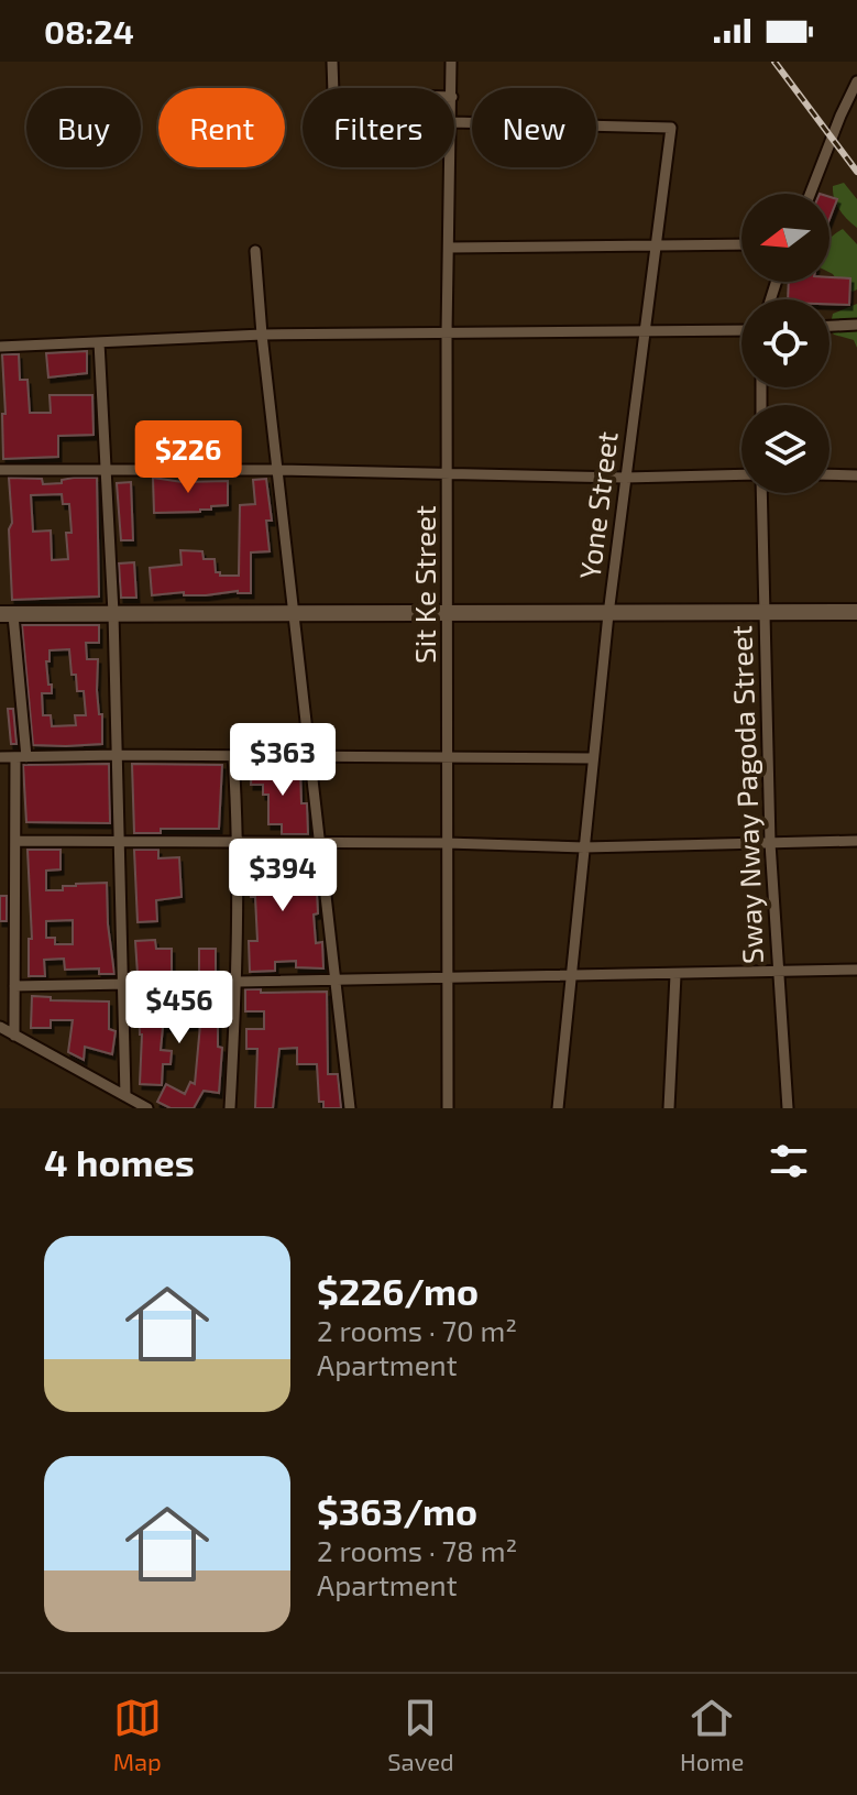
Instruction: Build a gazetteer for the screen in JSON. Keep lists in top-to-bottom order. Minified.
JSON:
{"streets":{"street":["Yone Street","Sit Ke Street","Sway Nway Pagoda Street"]},"north":"left","page":{"status":"08:24","chip":["Buy","Rent","Filters","New"],"price":["$226","$363","$394","$456"],"heading":"4 homes","list":[{"name":"$226/mo","note":"2 rooms · 70 m² · Apartment"},{"name":"$363/mo","note":"2 rooms · 78 m² · Apartment"}],"tabs":["Map","Saved","Home"]}}
